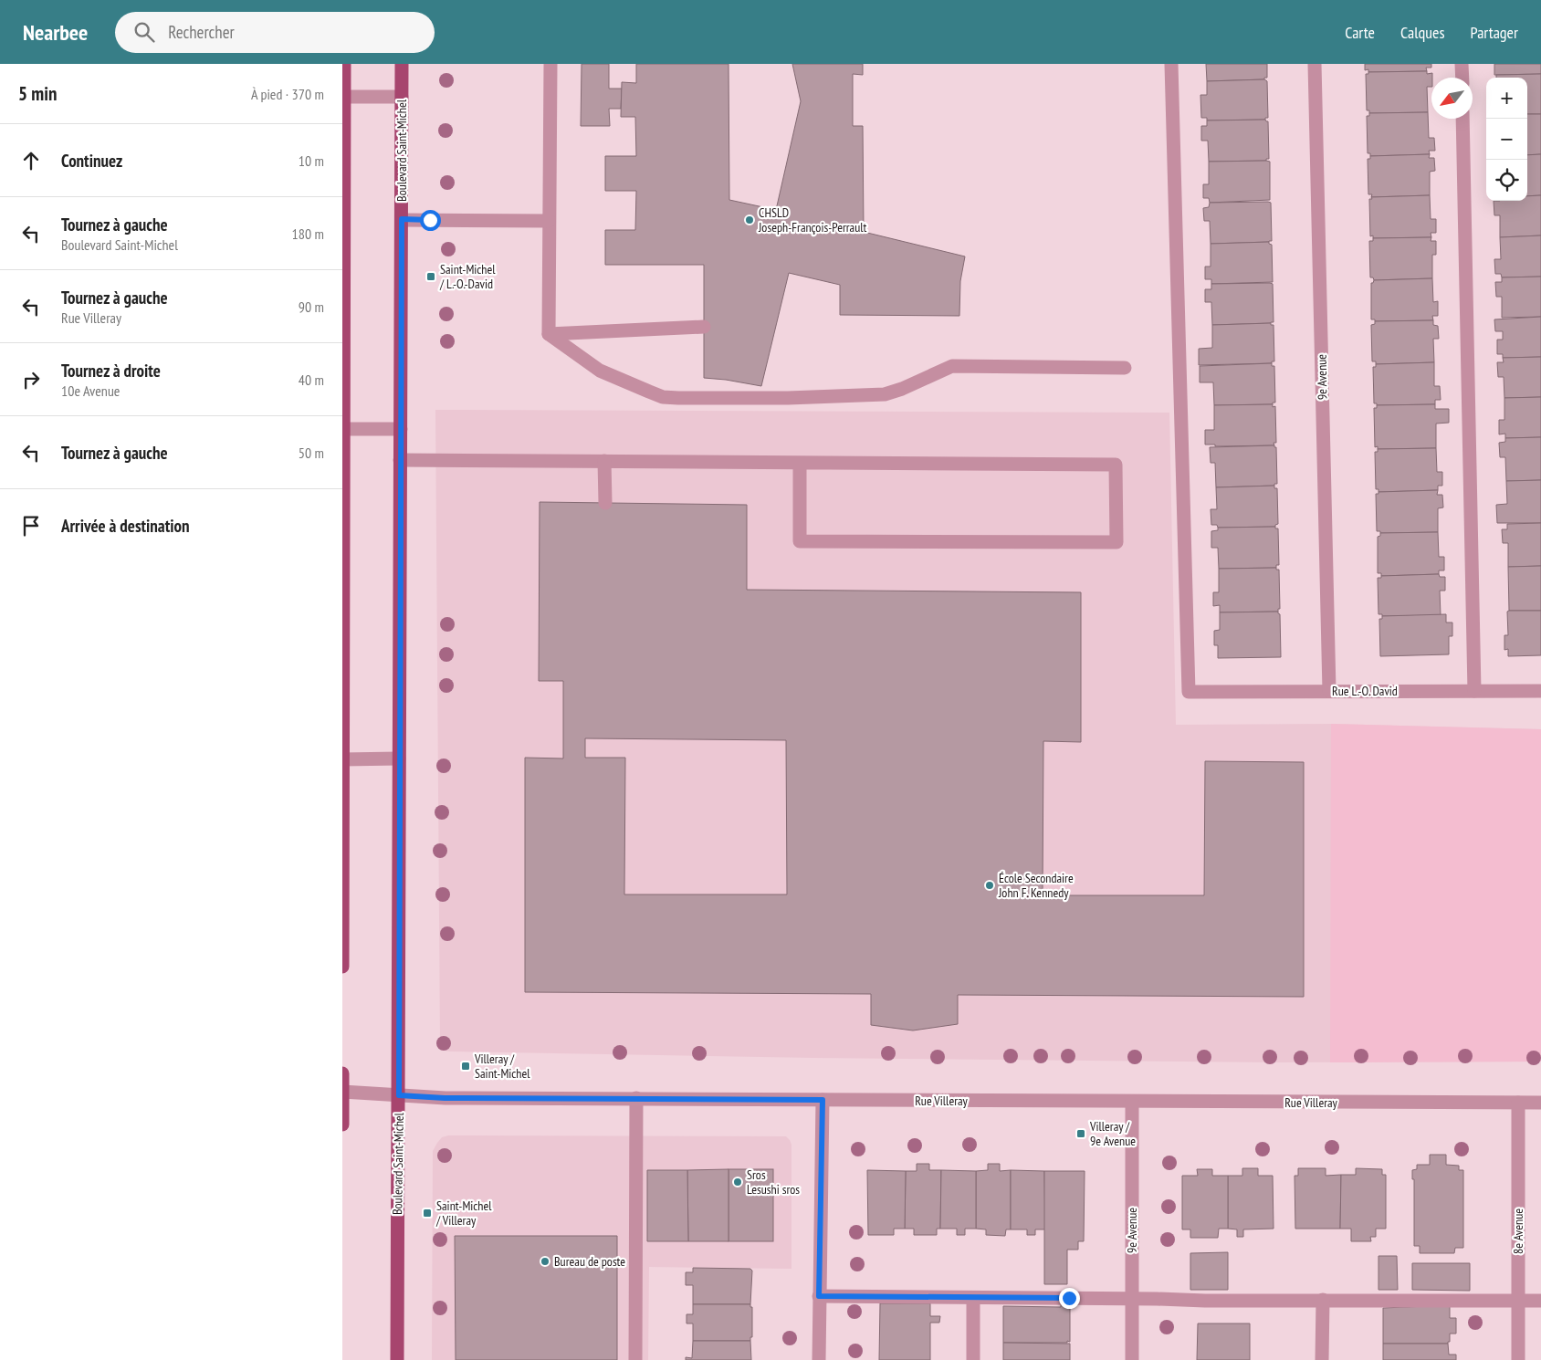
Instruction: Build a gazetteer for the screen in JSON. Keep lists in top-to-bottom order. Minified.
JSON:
{"streets":{"main road":["Boulevard Saint-Michel"],"street":["9e Avenue","Rue L.-O. David","Rue Villeray","8e Avenue"]},"crossings":[["Boulevard Saint-Michel","Rue Villeray"],["9e Avenue","Rue L.-O. David"],["9e Avenue","Rue Villeray"],["Rue Villeray","8e Avenue"]],"places":{"other":["CHSLD Joseph-François-Perrault","École Secondaire John F. Kennedy","Sros Lesushi sros","Bureau de poste"],"transit":["Saint-Michel / L.-O.-David","Villeray / Saint-Michel","Villeray / 9e Avenue","Saint-Michel / Villeray"]},"north":"bottom left","page":{"header":"Nearbee","search":"Rechercher","nav":["Carte","Calques","Partager"],"heading":["5 min","À pied · 370 m"],"map_buttons":["+","−"],"list":[["Continuez","10 m"],["Tournez à gauche","Boulevard Saint-Michel","180 m"],["Tournez à gauche","Rue Villeray","90 m"],["Tournez à droite","10e Avenue","40 m"],["Tournez à gauche","50 m"],"Arrivée à destination"]}}
